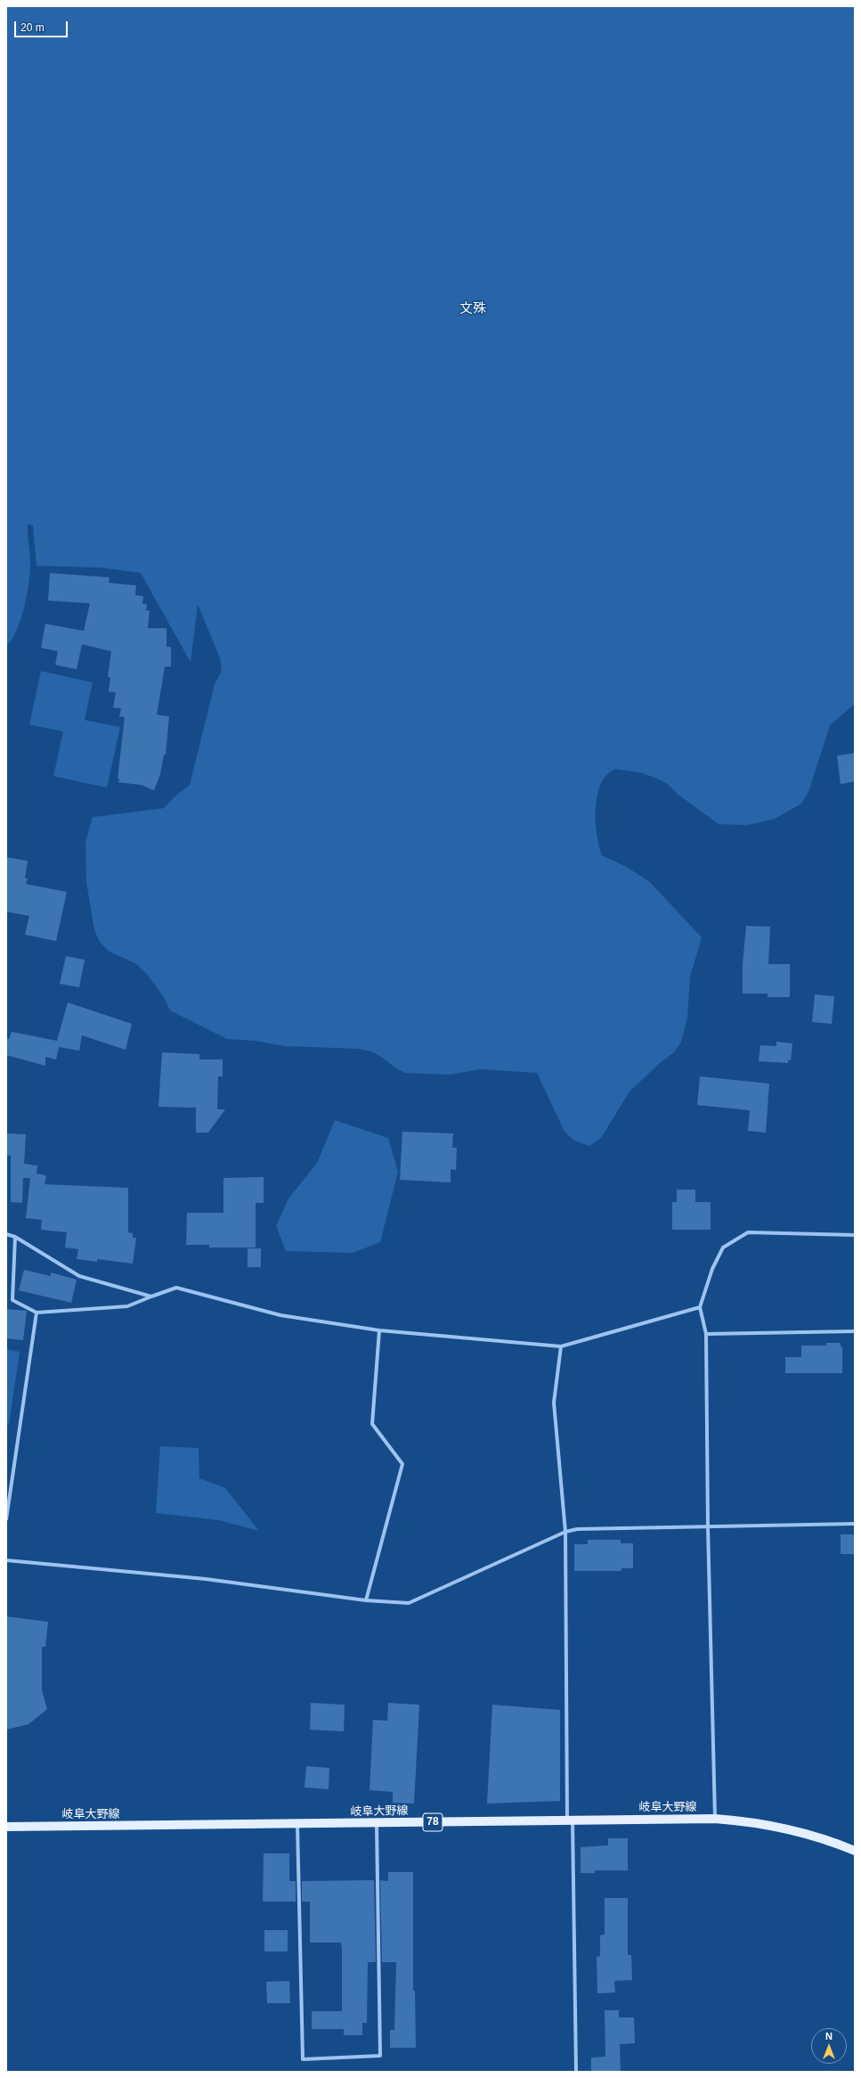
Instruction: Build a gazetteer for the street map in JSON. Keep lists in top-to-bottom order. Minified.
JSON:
{"streets":{"main road":["岐阜大野線","78"]},"districts":["文殊"],"scale_bar":"20 m","north":"top"}
